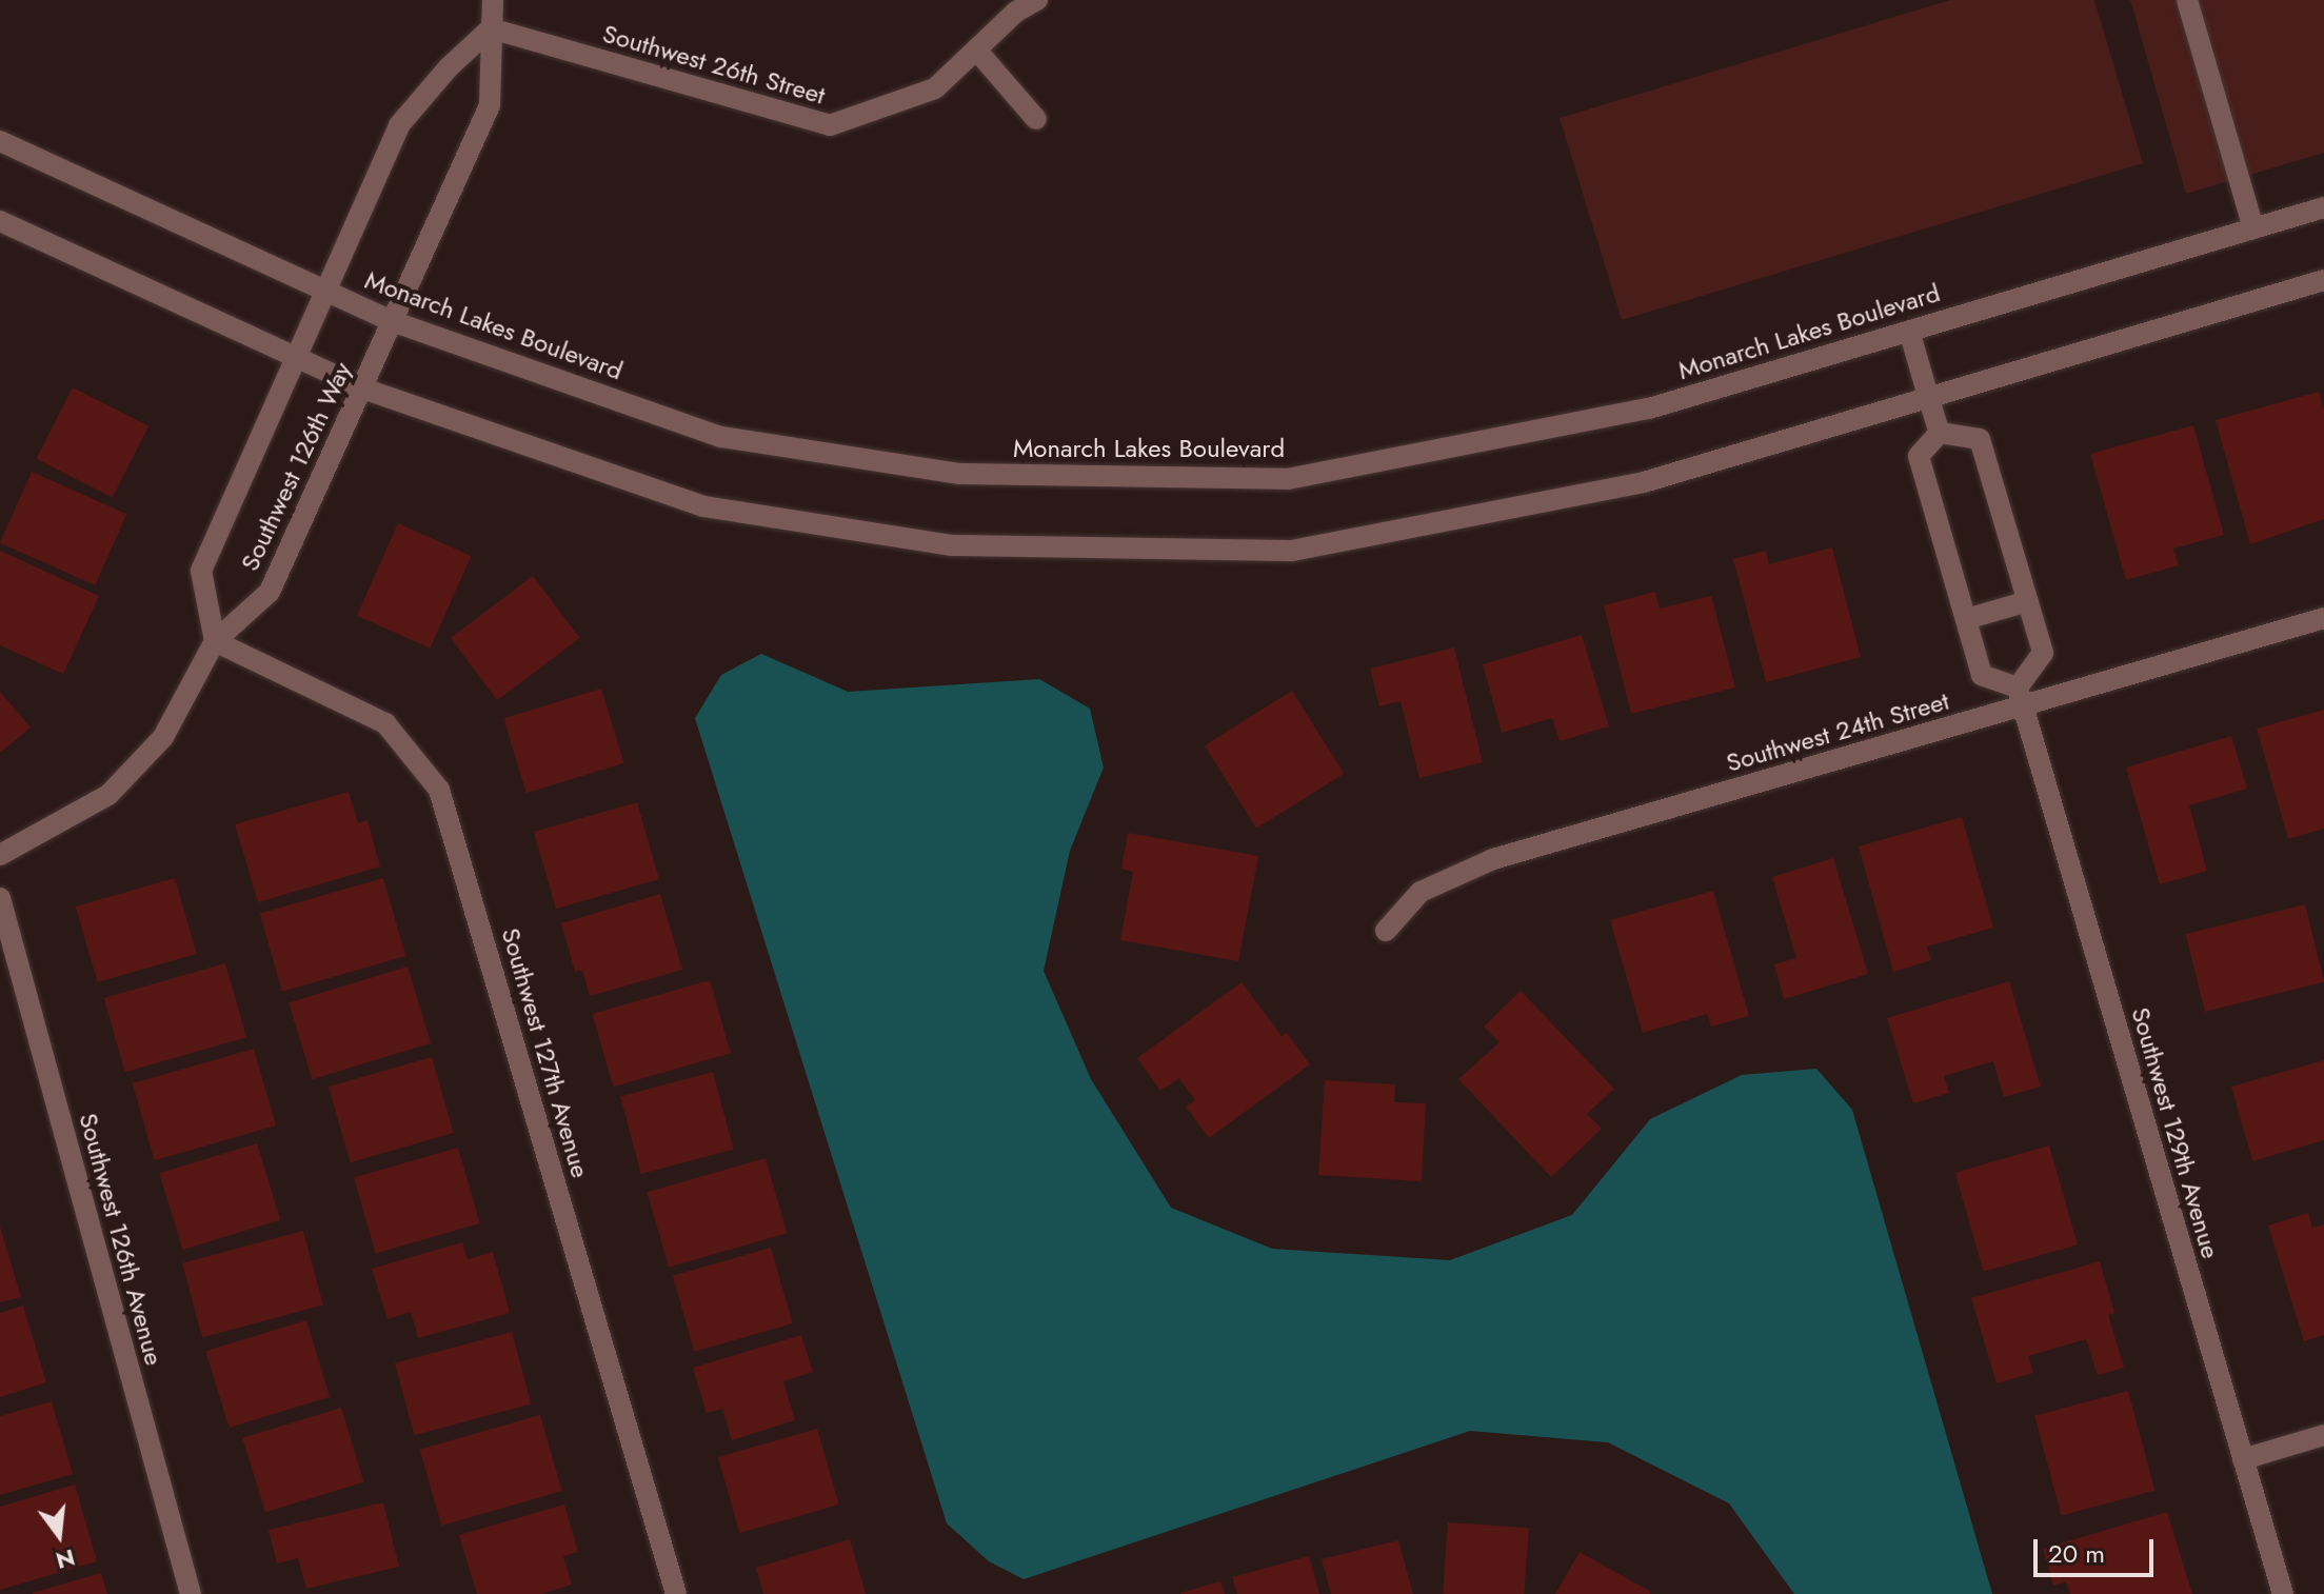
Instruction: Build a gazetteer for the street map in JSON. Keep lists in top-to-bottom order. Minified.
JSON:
{"streets":{"street":["Southwest 26th Street","Monarch Lakes Boulevard","Southwest 126th Way","Southwest 24th Street","Southwest 127th Avenue","Southwest 129th Avenue","Southwest 126th Avenue"]},"crossings":[["Southwest 26th Street","Southwest 126th Way"],["Monarch Lakes Boulevard","Southwest 126th Way"],["Southwest 126th Way","Southwest 127th Avenue"],["Southwest 24th Street","Southwest 129th Avenue"]],"scale_bar":"20 m","north":"bottom"}
